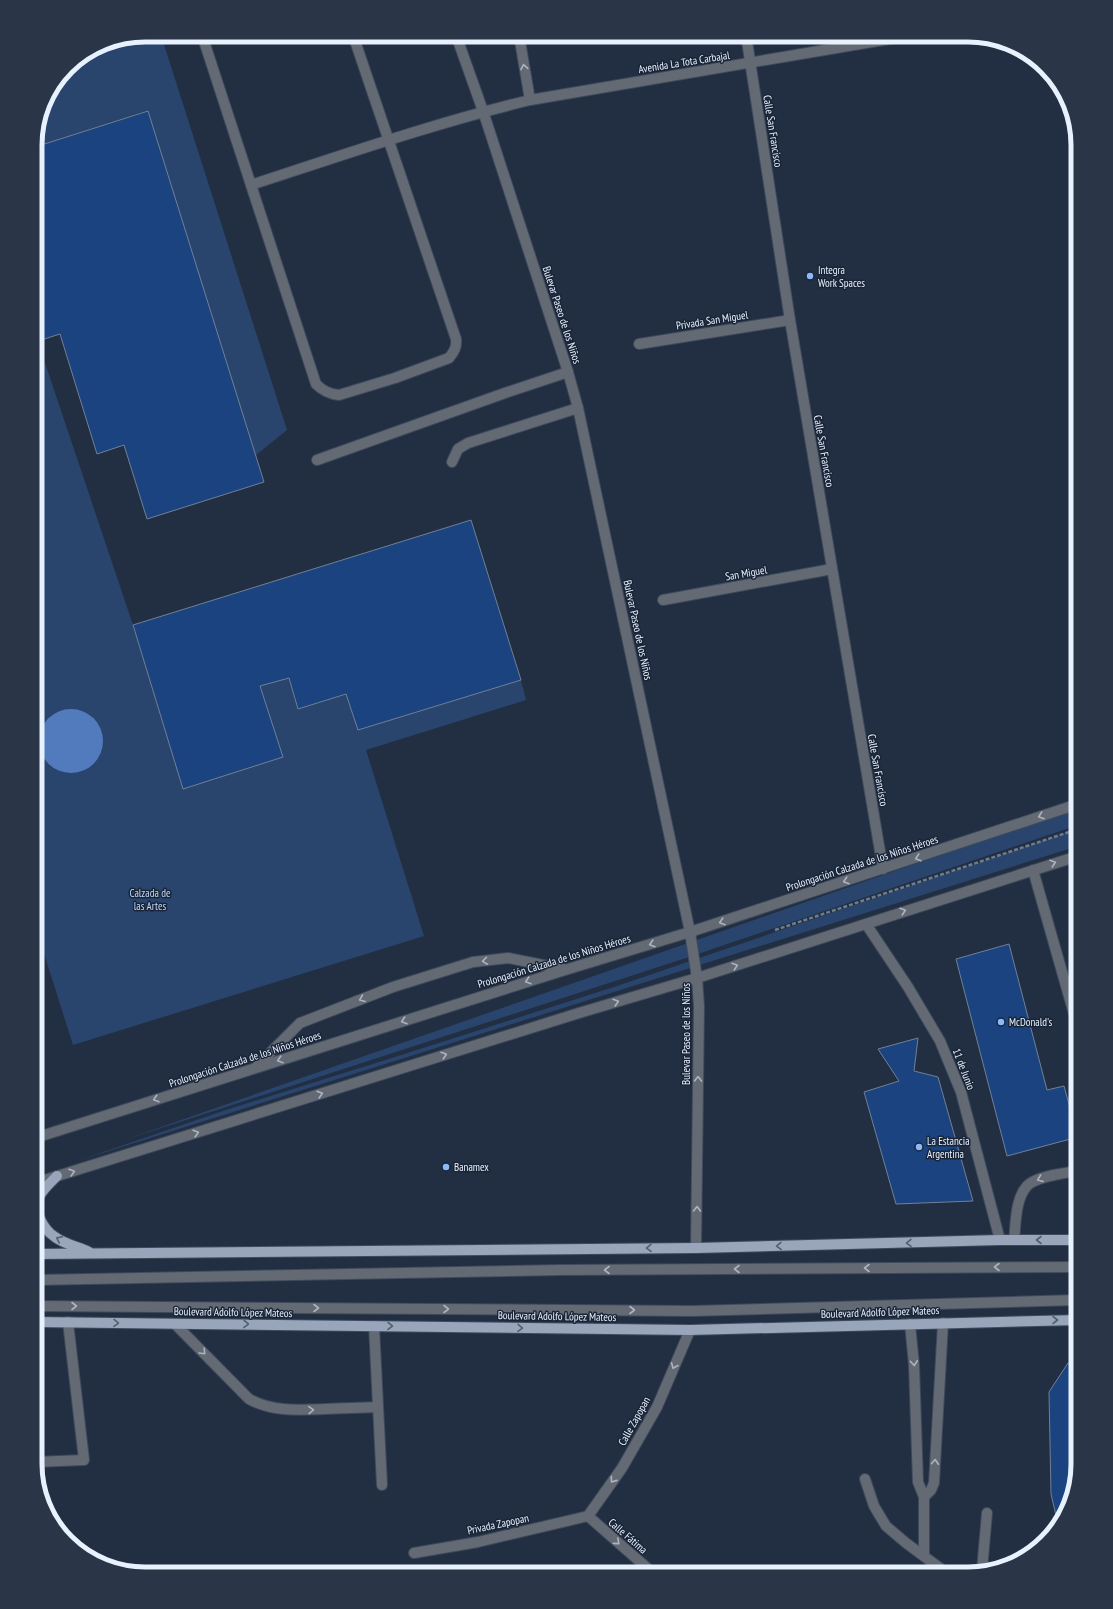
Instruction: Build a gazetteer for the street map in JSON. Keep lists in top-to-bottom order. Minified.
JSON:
{"streets":{"main road":["Boulevard Adolfo López Mateos"],"street":["Avenida La Tota Carbajal","Calle San Francisco","Bulevar Paseo de los Niños","Privada San Miguel","San Miguel","Prolongación Calzada de los Niños Héroes","11 de Junio","Calle Zapopan","Privada Zapopan","Calle Fátima"]},"crossings":[["Avenida La Tota Carbajal","Calle San Francisco"],["Avenida La Tota Carbajal","Bulevar Paseo de los Niños"],["Calle San Francisco","Privada San Miguel"],["Calle San Francisco","San Miguel"],["Calle San Francisco","Prolongación Calzada de los Niños Héroes"],["Bulevar Paseo de los Niños","Prolongación Calzada de los Niños Héroes"],["Boulevard Adolfo López Mateos","Calle Zapopan"],["Calle Zapopan","Privada Zapopan"],["Calle Zapopan","Calle Fátima"],["Privada Zapopan","Calle Fátima"]],"one_way":["Calle Zapopan","Calle Fátima"],"parks":["Calzada de las Artes"],"places":["Integra Work Spaces","McDonald's","La Estancia Argentina","Banamex"]}
